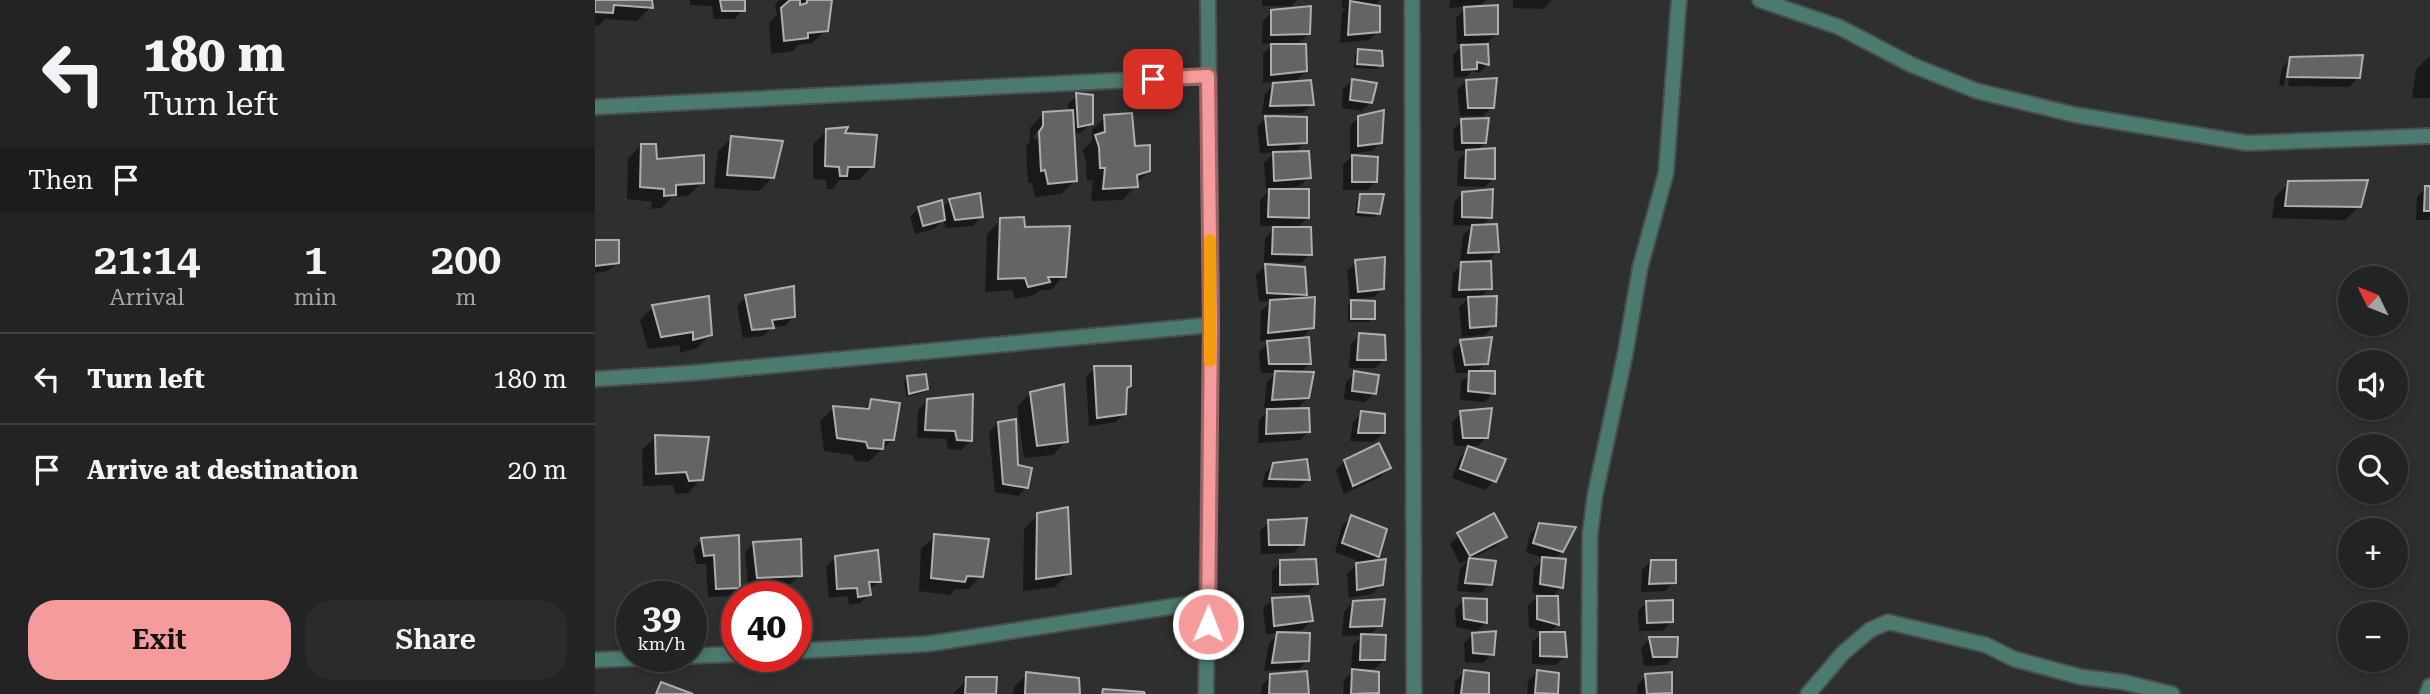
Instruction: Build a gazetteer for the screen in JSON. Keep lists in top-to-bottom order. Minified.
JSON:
{"north":"top left","page":{"turn":["180 m","Turn left"],"then":"Then","eta":["21:14","Arrival","1","min","200","m"],"map_buttons":["+","−"],"list":[{"name":"Turn left","value":"180 m"},{"name":"Arrive at destination","value":"20 m"}],"speed":"39 km/h","limit":"40","buttons":["Exit","Share"]}}
